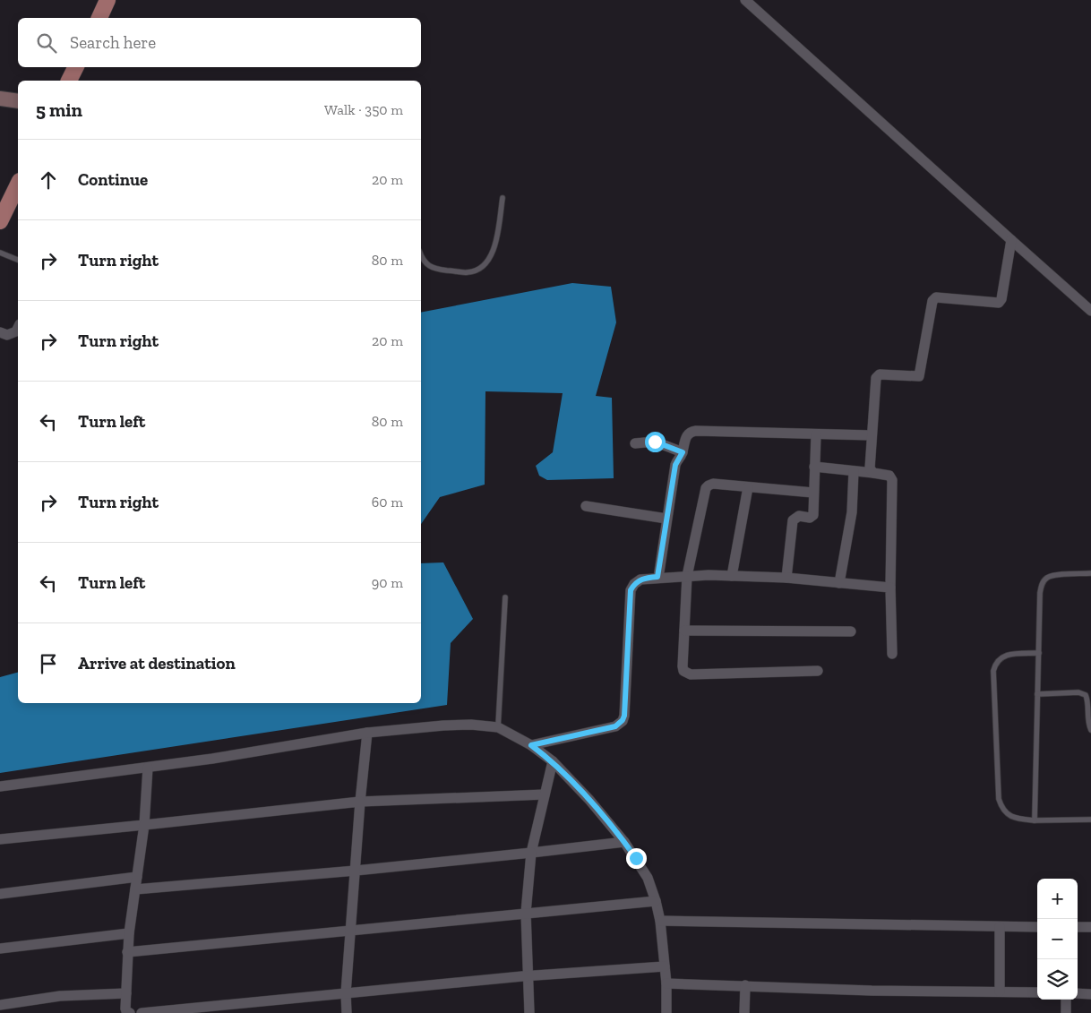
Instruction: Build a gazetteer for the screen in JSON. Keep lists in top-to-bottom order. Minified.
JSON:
{"page":{"search":"Search here","heading":["5 min","Walk · 350 m"],"list":[["Continue","20 m"],["Turn right","80 m"],["Turn right","20 m"],["Turn left","80 m"],["Turn right","60 m"],["Turn left","90 m"],"Arrive at destination"],"map_buttons":["+","−"]}}
